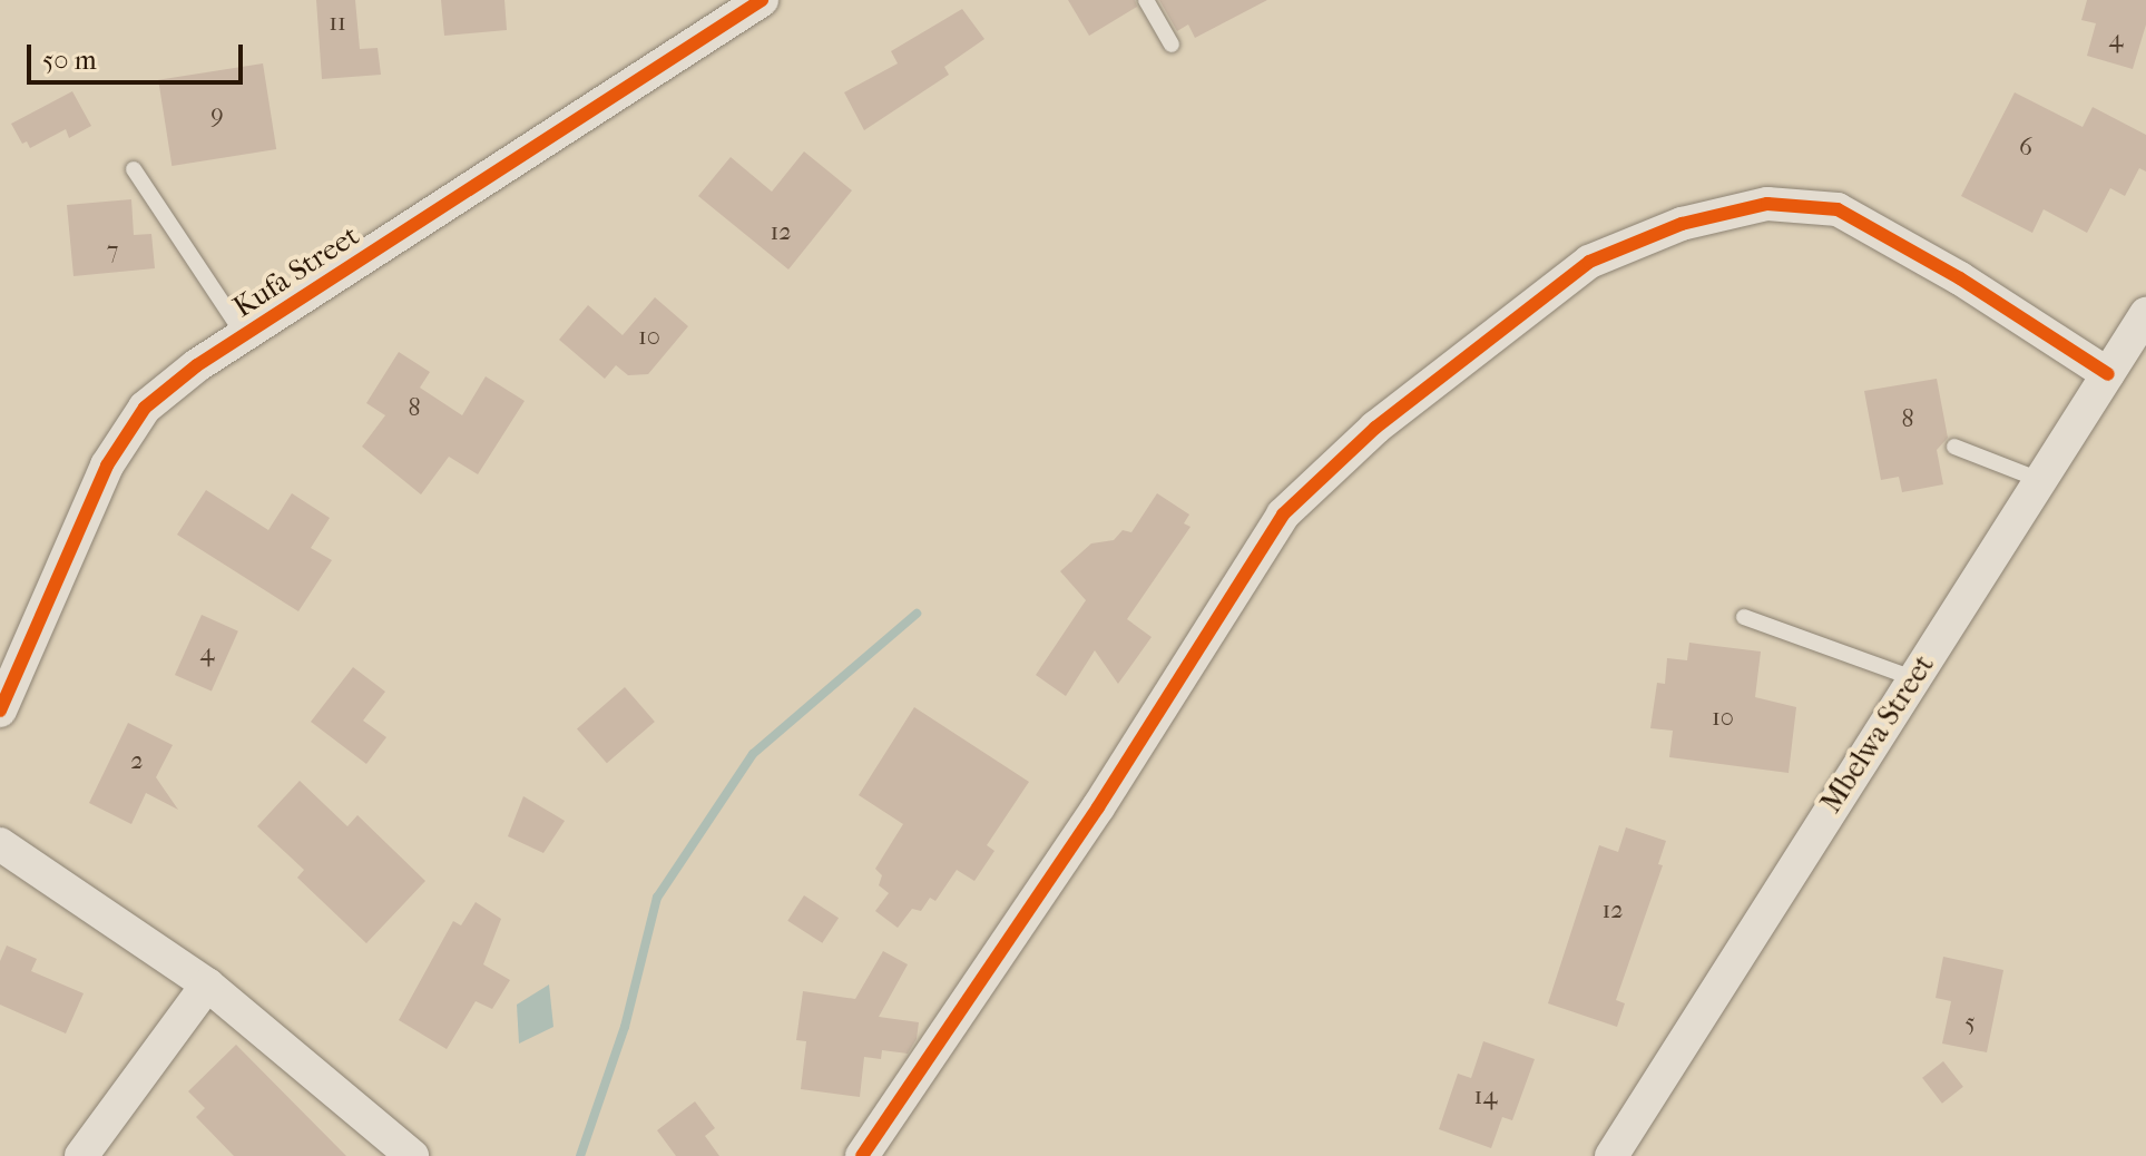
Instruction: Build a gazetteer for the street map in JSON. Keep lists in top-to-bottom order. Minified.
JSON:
{"streets":{"street":["Kufa Street","Mbelwa Street"]},"house_numbers":["11","4","9","6","12","7","10","8","8","4","10","2","12","5","14"],"scale_bar":"50 m"}
